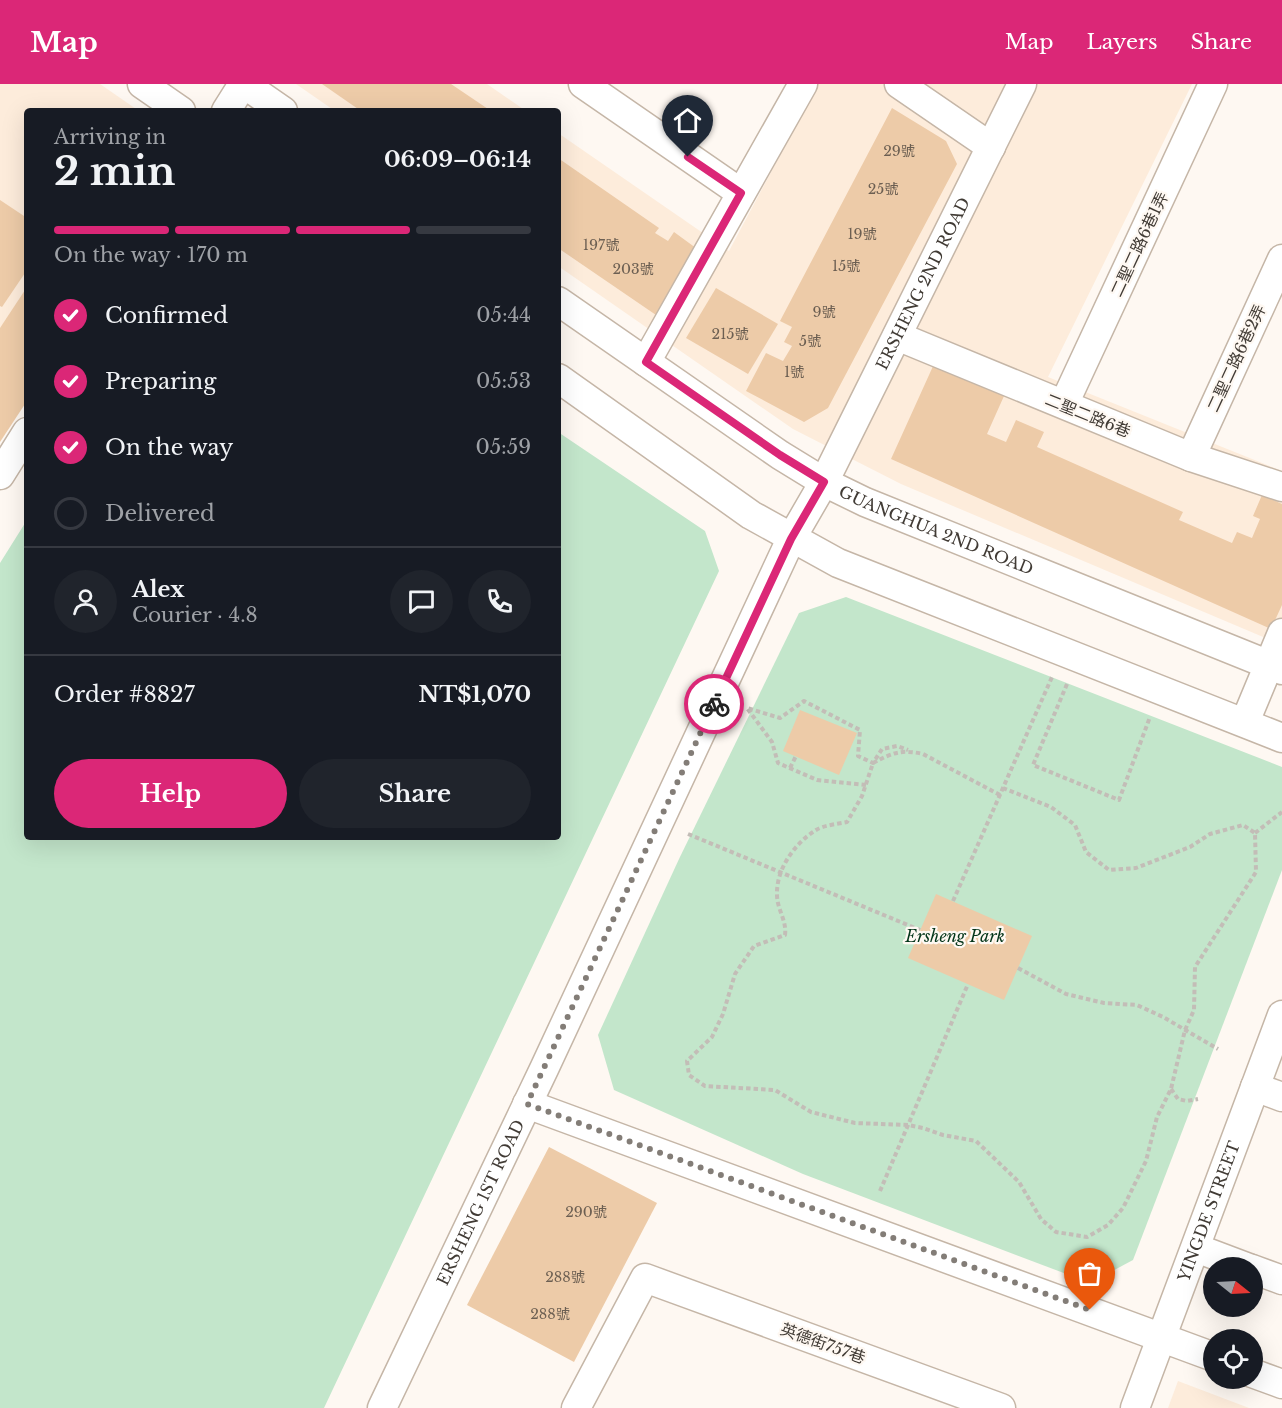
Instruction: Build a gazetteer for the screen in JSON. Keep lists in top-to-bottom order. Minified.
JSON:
{"streets":{"street":["二聖二路6巷1弄","ERSHENG 2ND ROAD","二聖二路6巷2弄","二聖二路6巷","GUANGHUA 2ND ROAD","ERSHENG 1ST ROAD","YINGDE STREET","英德街757巷"]},"crossings":[["二聖二路6巷1弄","二聖二路6巷"],["ERSHENG 2ND ROAD","二聖二路6巷"],["ERSHENG 2ND ROAD","GUANGHUA 2ND ROAD"],["ERSHENG 2ND ROAD","ERSHENG 1ST ROAD"],["二聖二路6巷2弄","二聖二路6巷"]],"parks":["Ersheng Park"],"house_numbers":["29號","25號","19號","197號","15號","203號","9號","215號","5號","1號","290號","288號","288號"],"north":"right","page":{"header":"Map","nav":["Map","Layers","Share"],"heading":["2 min","Arriving in","06:09–06:14"],"panel":["Alex","Courier · 4.8","Order #8827","NT$1,070"],"bar":"On the way · 170 m","list":[["Confirmed","05:44"],["Preparing","05:53"],["On the way","05:59"],"Delivered"],"buttons":["Help","Share"]}}
